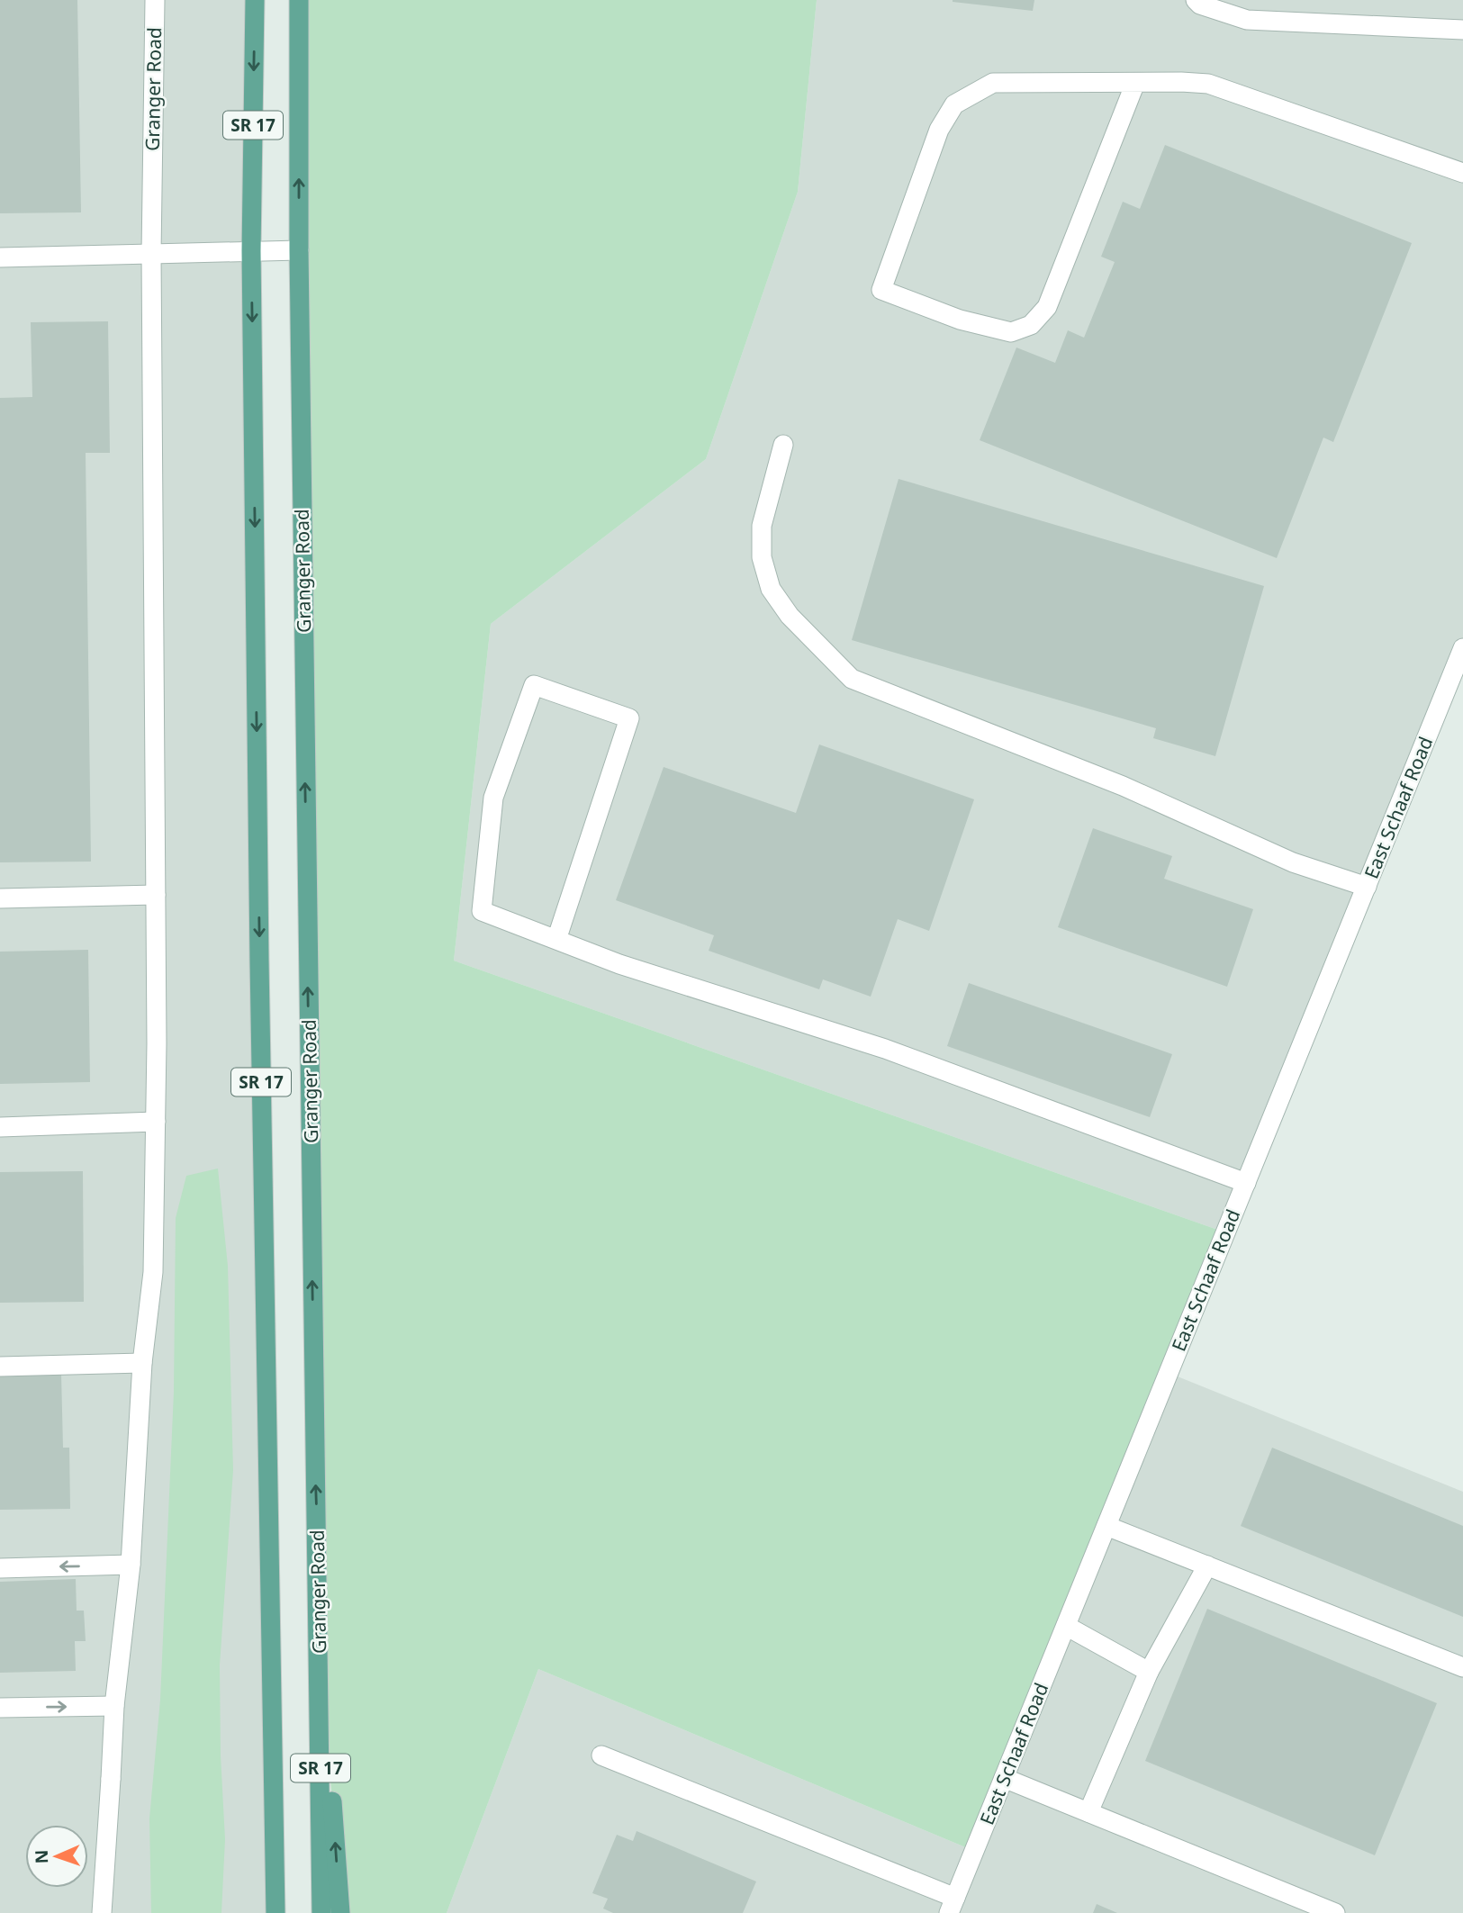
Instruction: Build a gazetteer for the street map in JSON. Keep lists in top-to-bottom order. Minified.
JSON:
{"streets":{"main road":["Granger Road","SR 17"],"street":["East Schaaf Road"]},"north":"left"}
